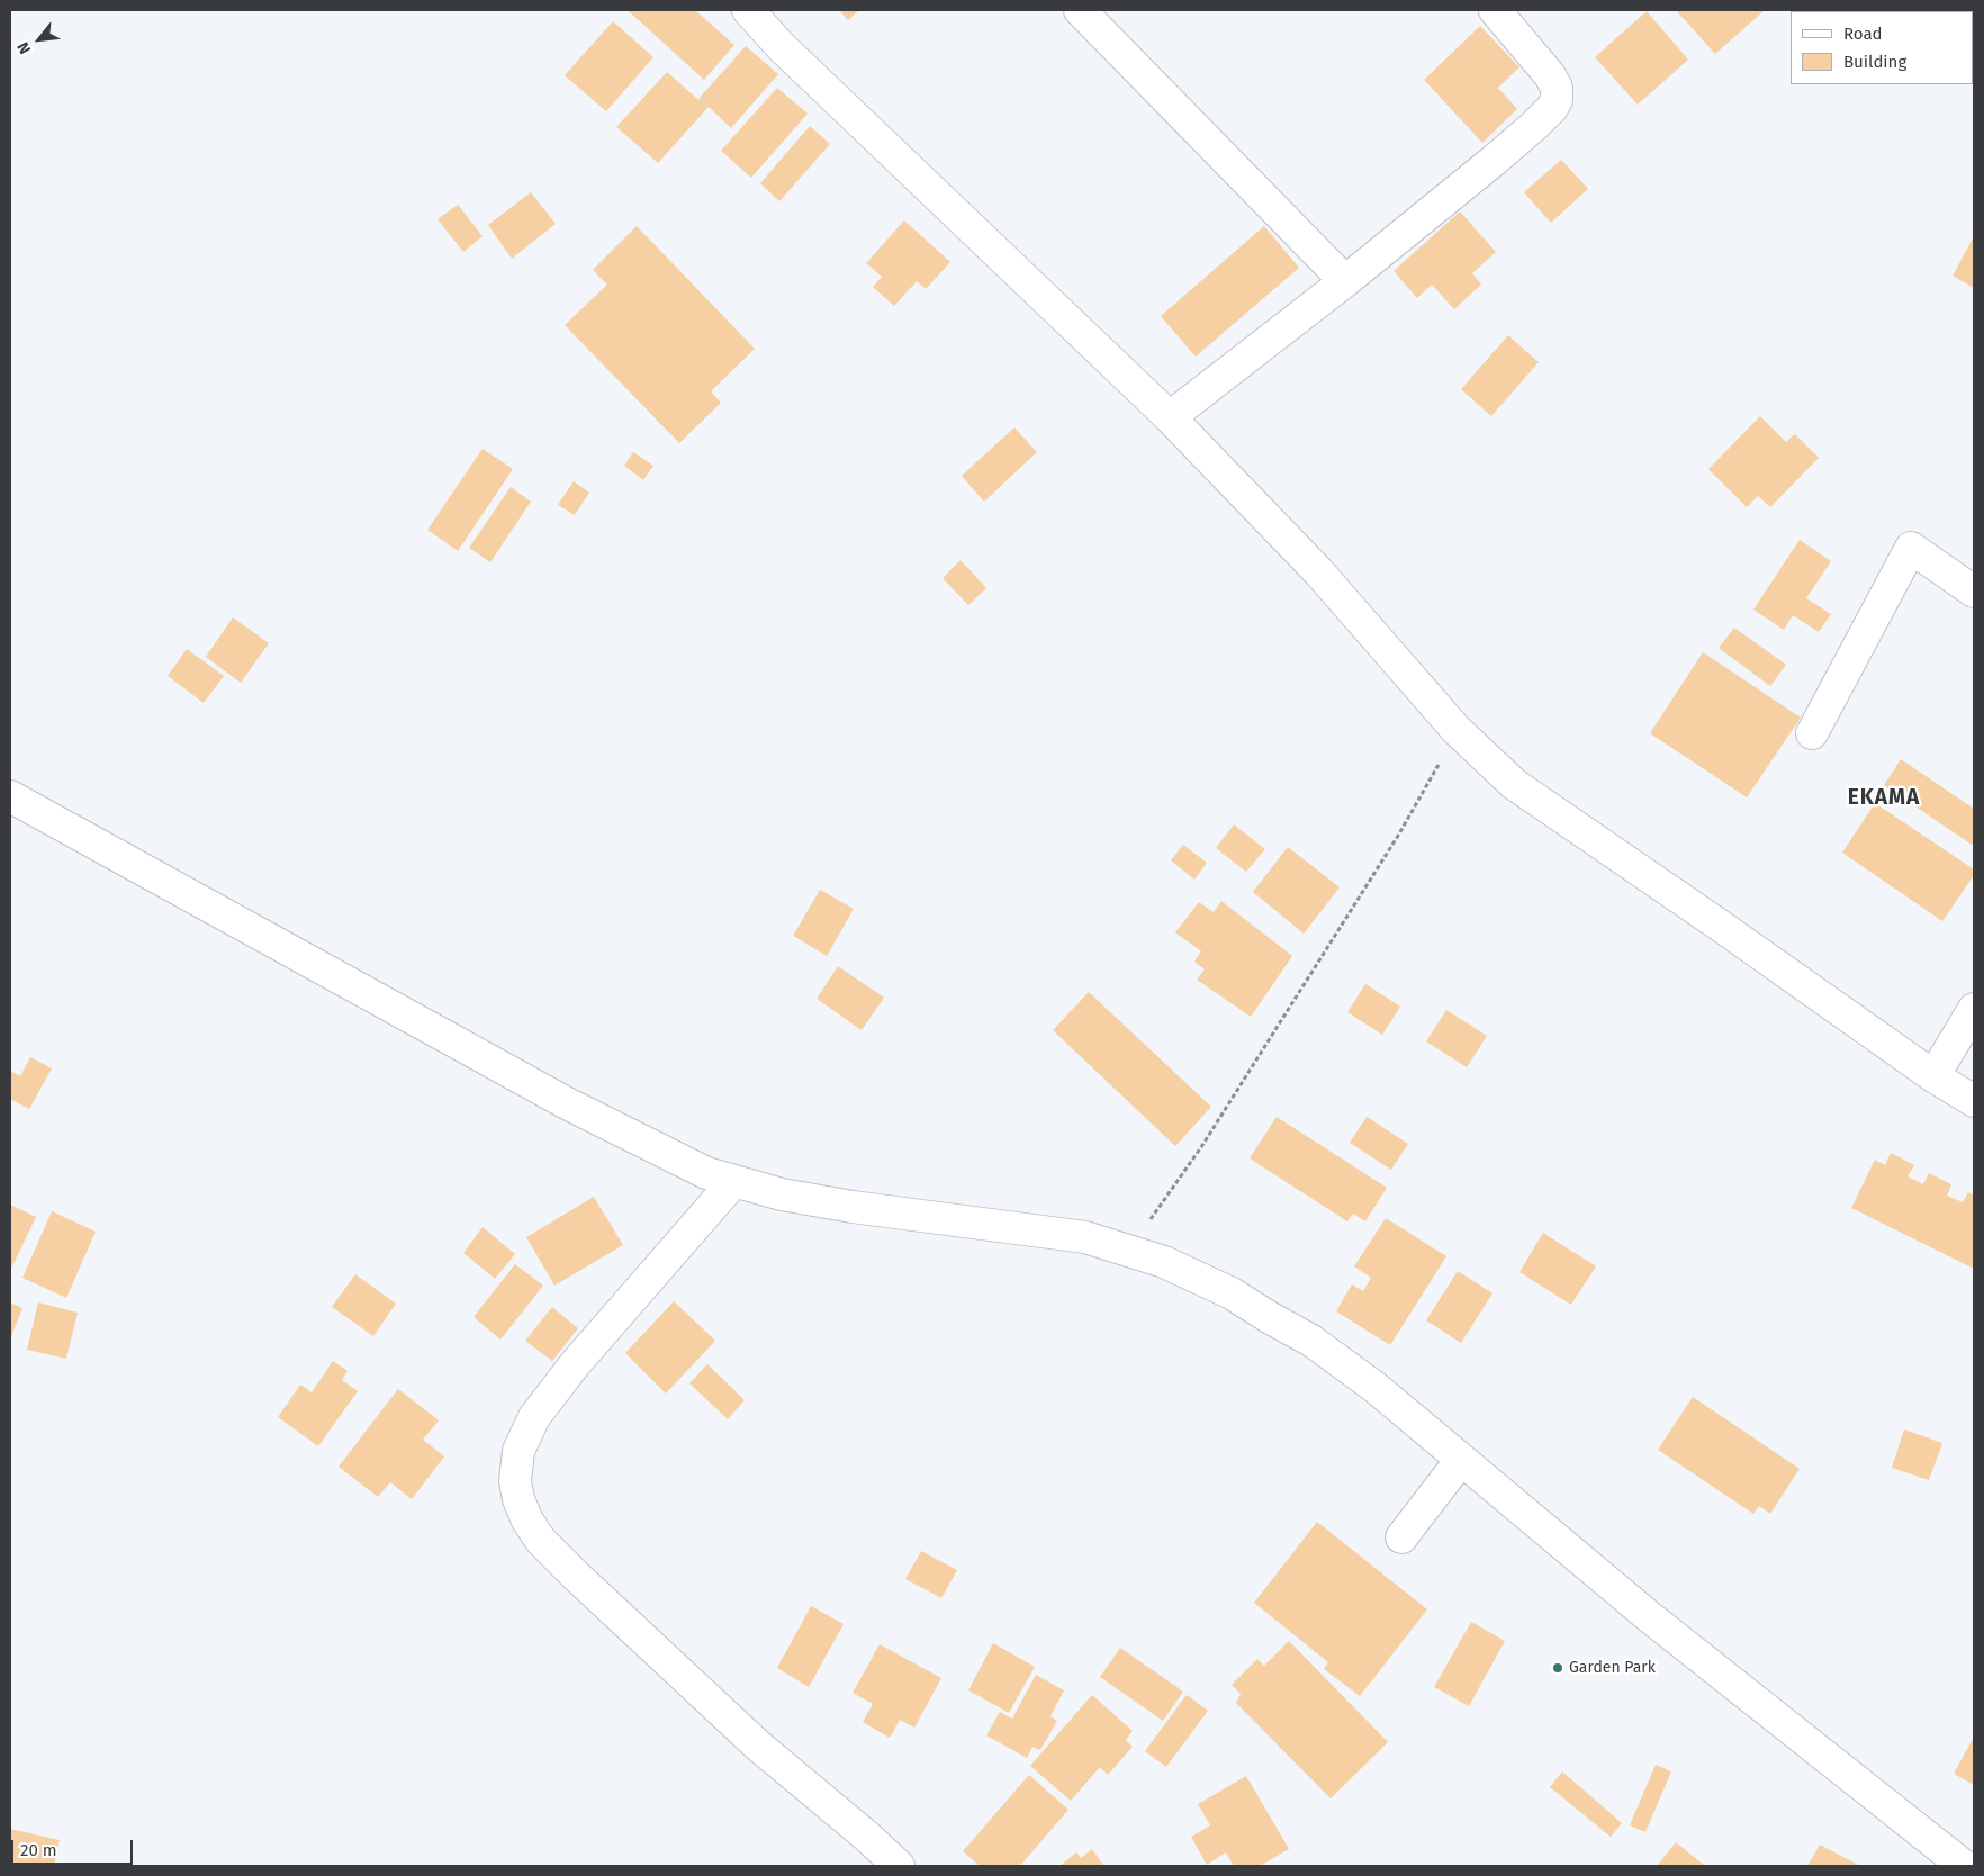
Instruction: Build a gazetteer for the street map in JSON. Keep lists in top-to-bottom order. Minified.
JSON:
{"districts":["EKAMA"],"places":["Garden Park"],"legend":["Road","Building"],"scale_bar":"20 m","north":"bottom left"}
